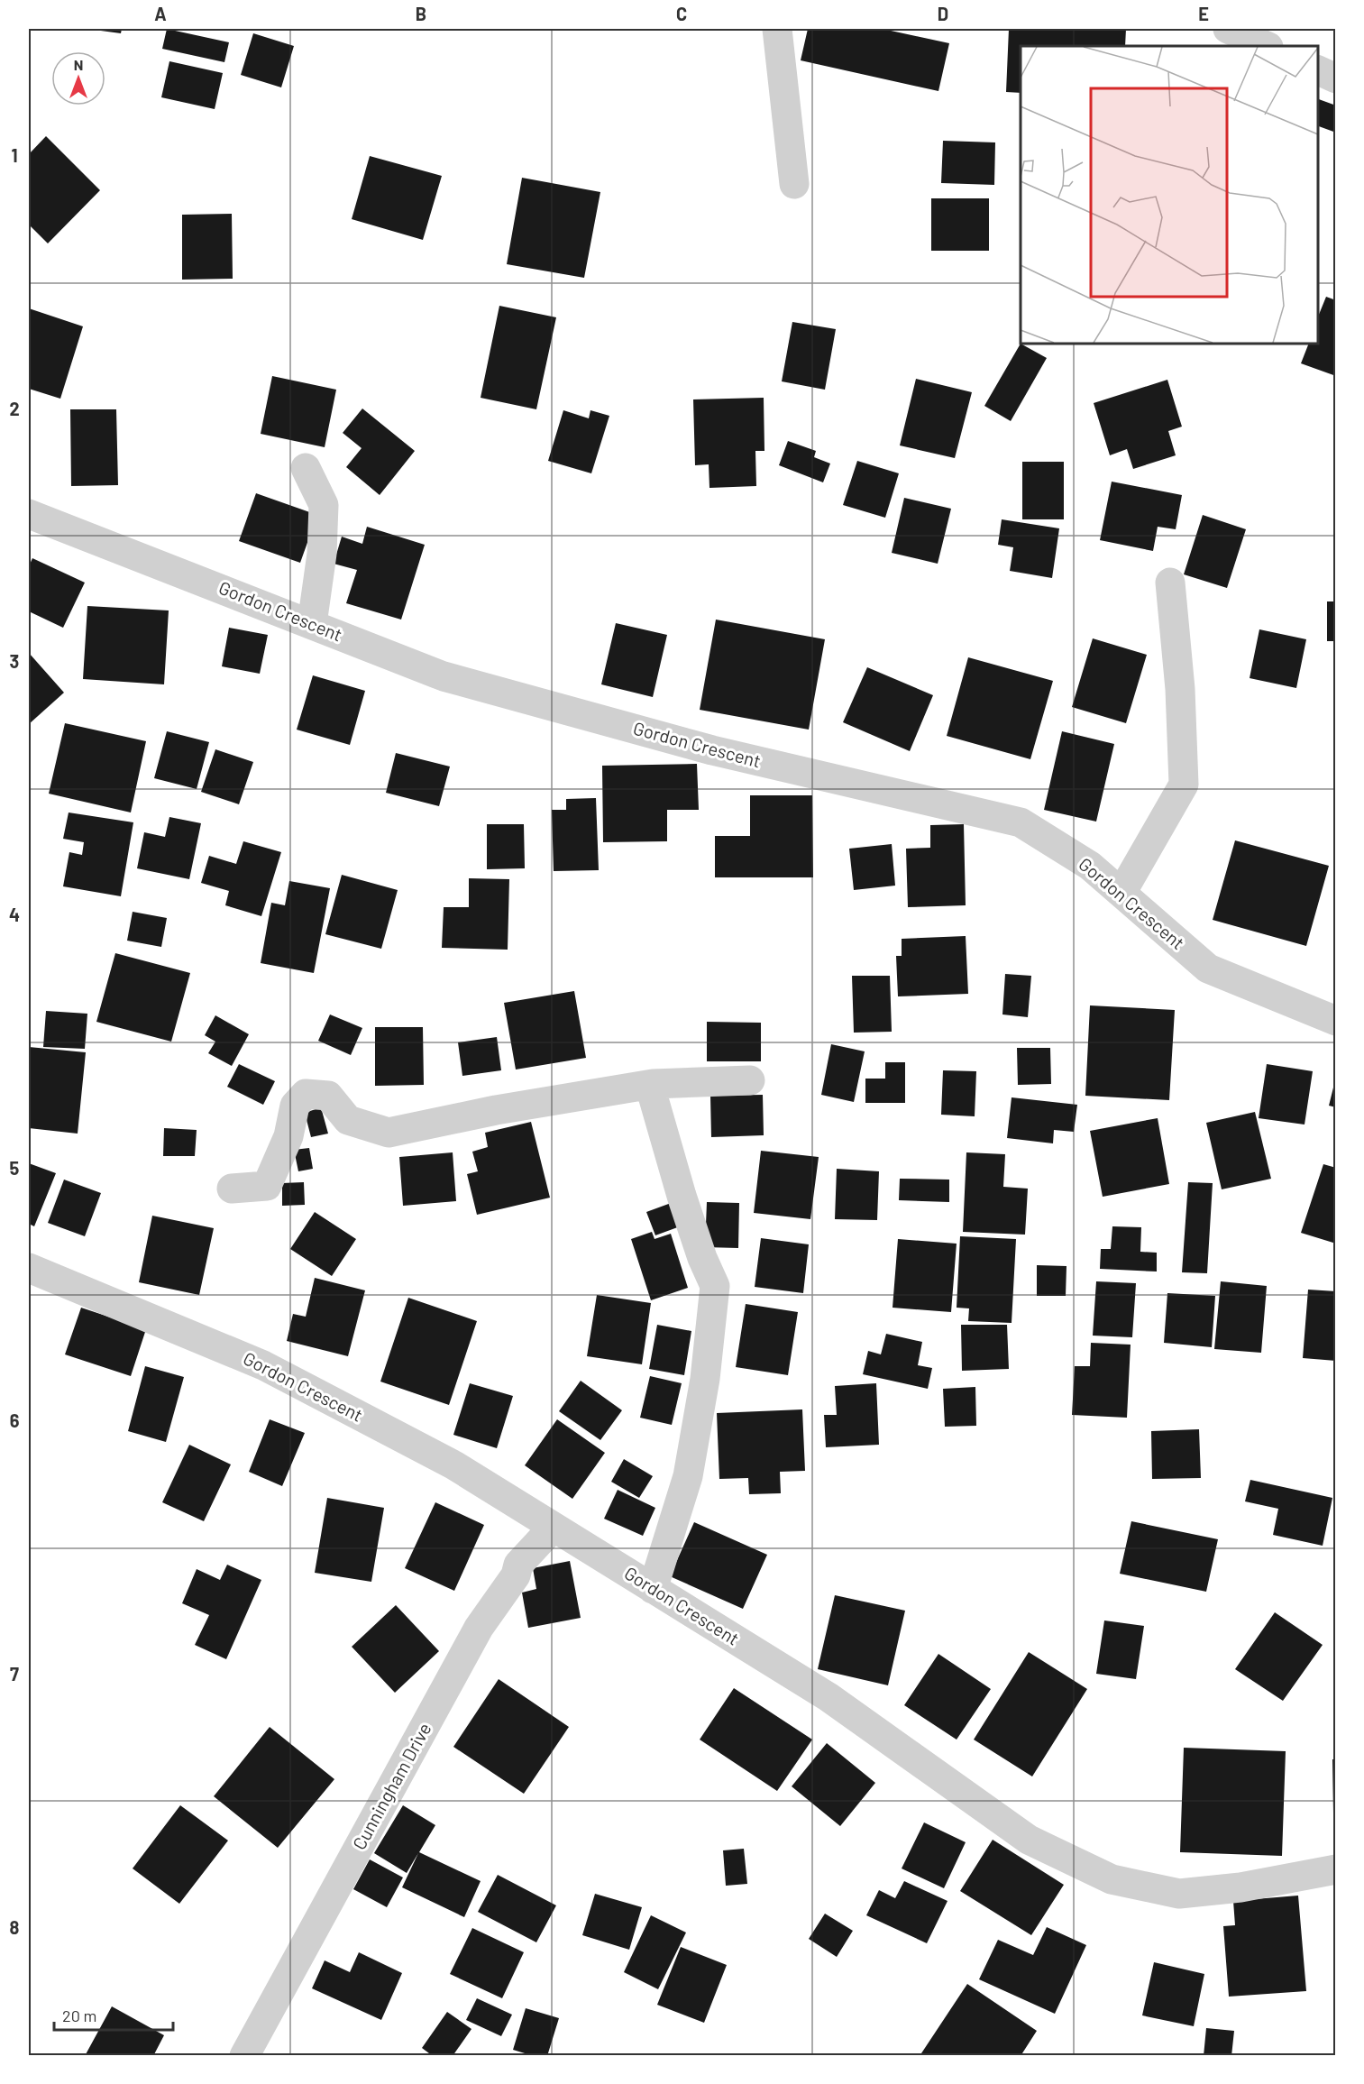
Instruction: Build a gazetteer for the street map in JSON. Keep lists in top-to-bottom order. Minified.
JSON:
{"streets":{"street":["Gordon Crescent","Cunningham Drive"]},"crossings":[["Gordon Crescent","Cunningham Drive"]],"scale_bar":"20 m","north":"top","grid":{"columns":["A","B","C","D","E"],"rows":["1","2","3","4","5","6","7","8"]}}
